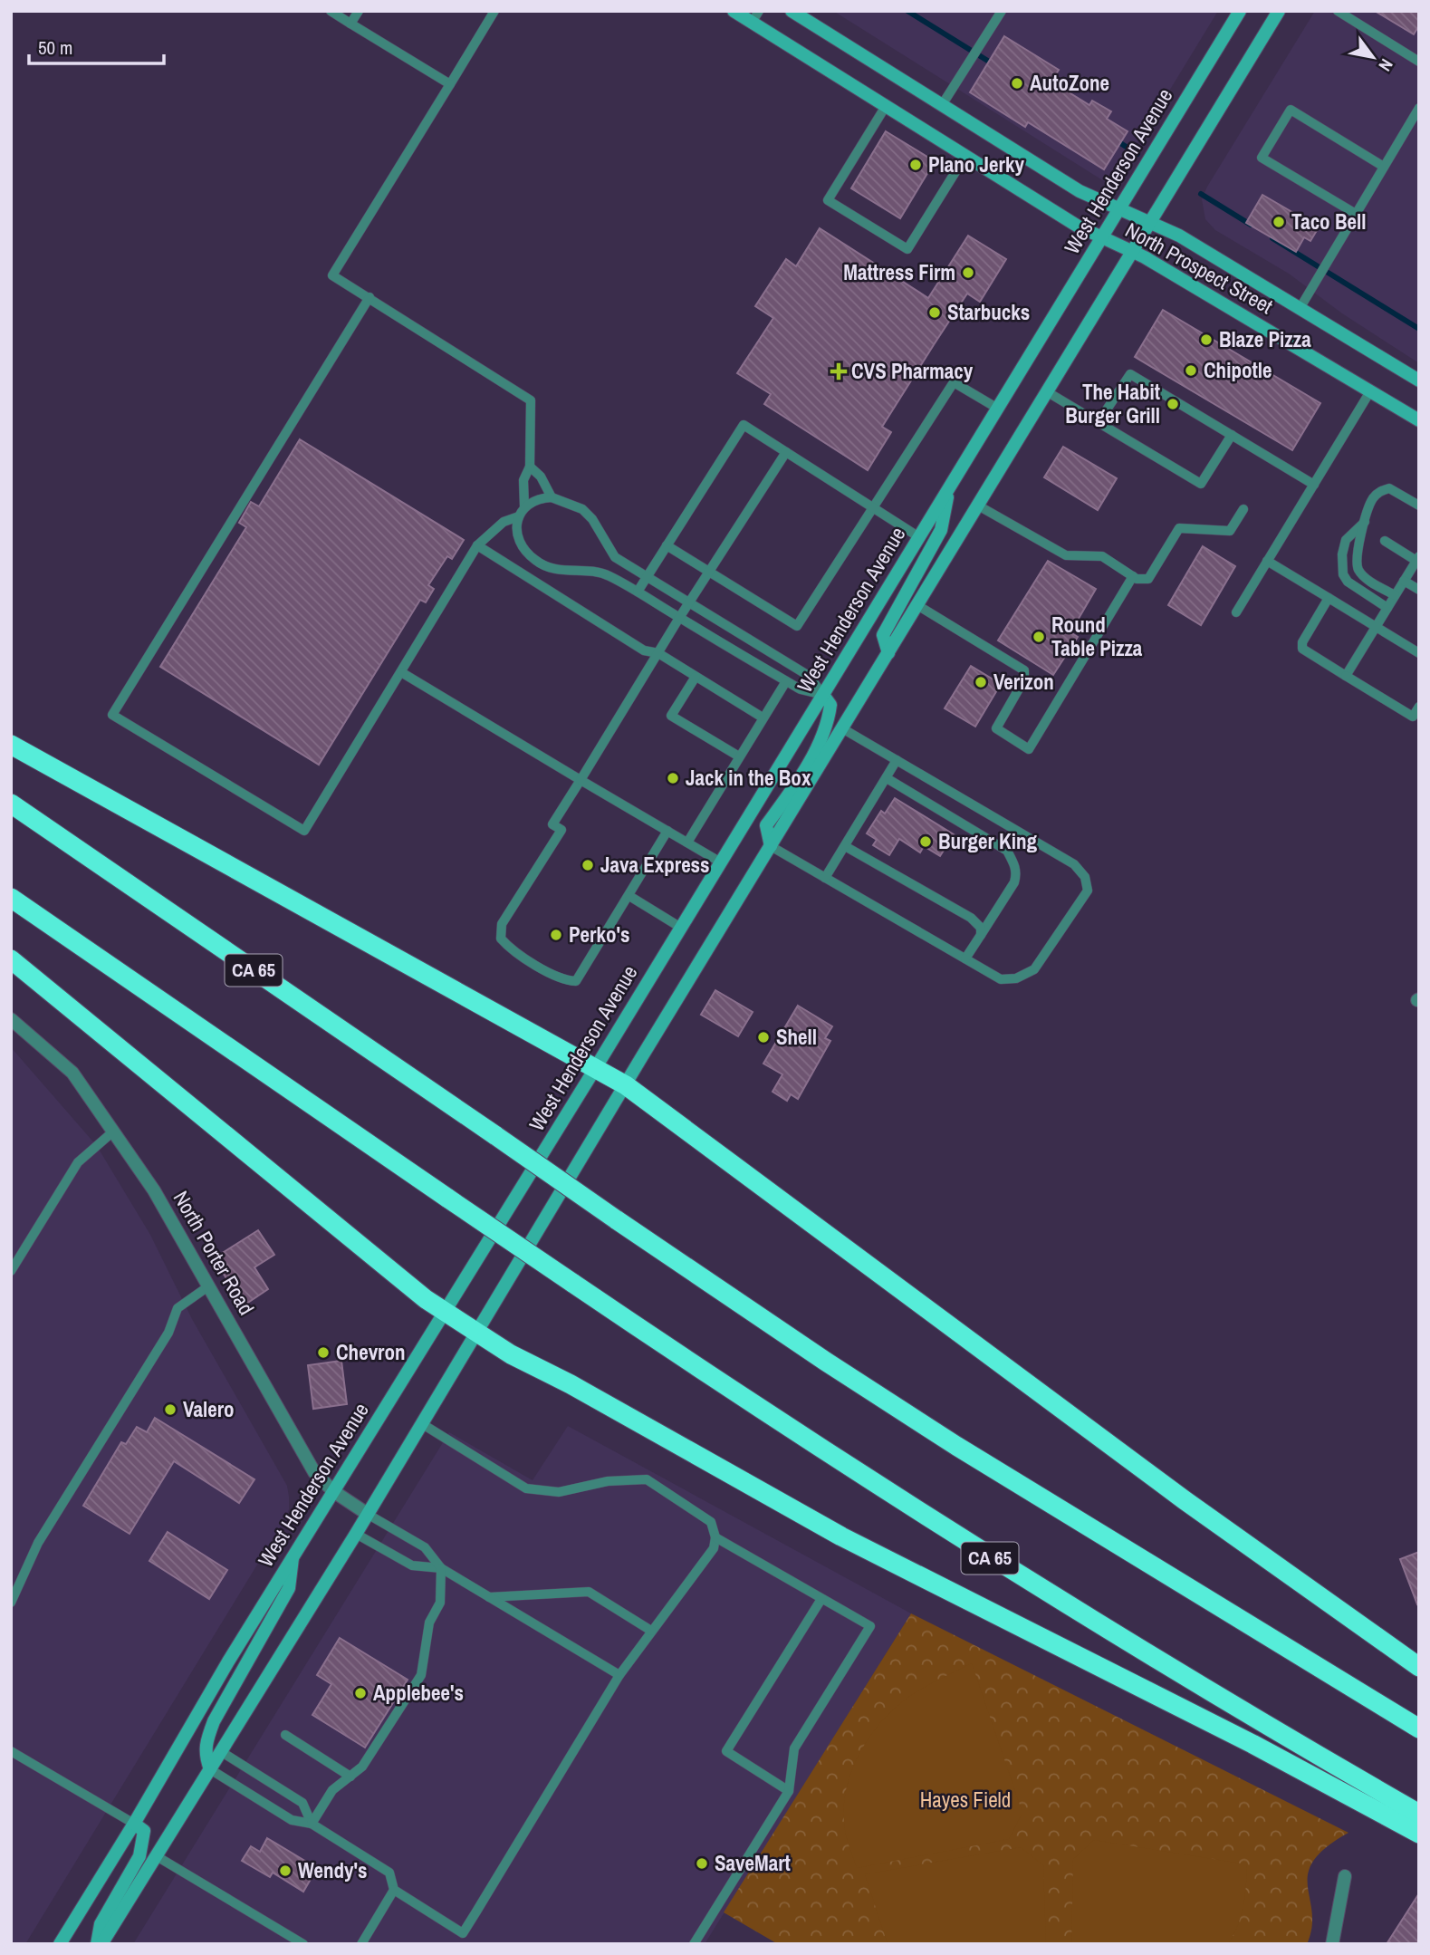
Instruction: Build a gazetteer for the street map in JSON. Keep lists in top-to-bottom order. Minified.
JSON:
{"streets":{"highway":["CA 65"],"main road":["West Henderson Avenue","North Prospect Street"],"street":["North Porter Road"]},"crossings":[["West Henderson Avenue","North Prospect Street"],["West Henderson Avenue","North Porter Road"]],"parks":["Hayes Field"],"places":{"other":["AutoZone","Plano Jerky","Taco Bell","Mattress Firm","Starbucks","Blaze Pizza","Chipotle","The Habit Burger Grill","Round Table Pizza","Verizon","Jack in the Box","Burger King","Java Express","Perko's","Shell","Chevron","Valero","Applebee's","SaveMart","Wendy's"],"health":["CVS Pharmacy"]},"scale_bar":"50 m","north":"bottom right"}
